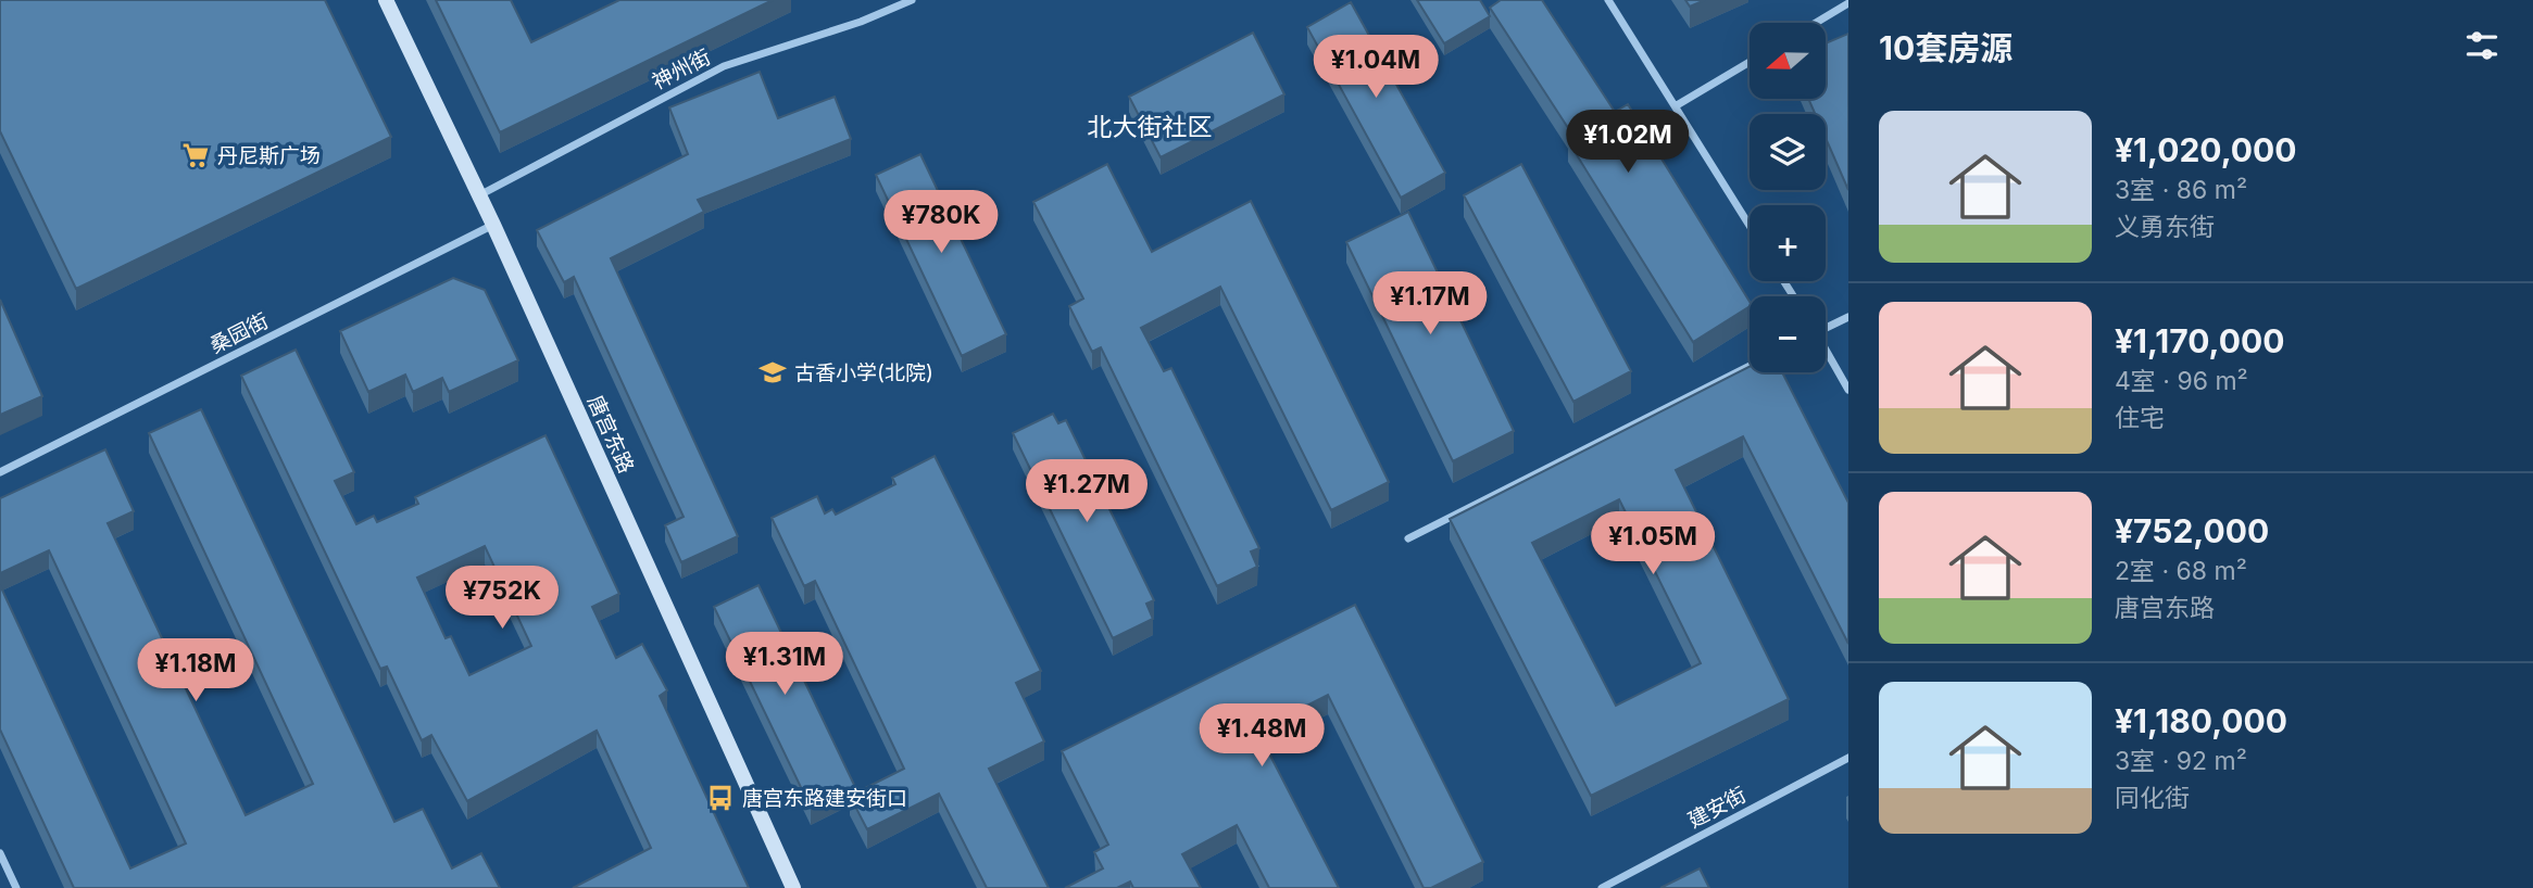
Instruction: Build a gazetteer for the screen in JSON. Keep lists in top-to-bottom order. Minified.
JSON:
{"streets":{"street":["神州街","桑园街","唐宫东路","建安街"]},"crossings":[["神州街","唐宫东路"],["桑园街","唐宫东路"]],"districts":["北大街社区"],"places":{"supermarket":["丹尼斯广场"],"school or university":["古香小学(北院)"],"bus stop":["唐宫东路建安街口"]},"north":"left","page":{"heading":"10套房源","map_buttons":["+","−"],"price":["¥1.04M","¥1.02M","¥780K","¥1.17M","¥1.27M","¥1.05M","¥752K","¥1.31M","¥1.18M","¥1.48M"],"list":[{"name":"¥1,020,000","note":"3室 · 86 m² · 义勇东街"},{"name":"¥1,170,000","note":"4室 · 96 m² · 住宅"},{"name":"¥752,000","note":"2室 · 68 m² · 唐宫东路"},{"name":"¥1,180,000","note":"3室 · 92 m² · 同化街"}]}}
